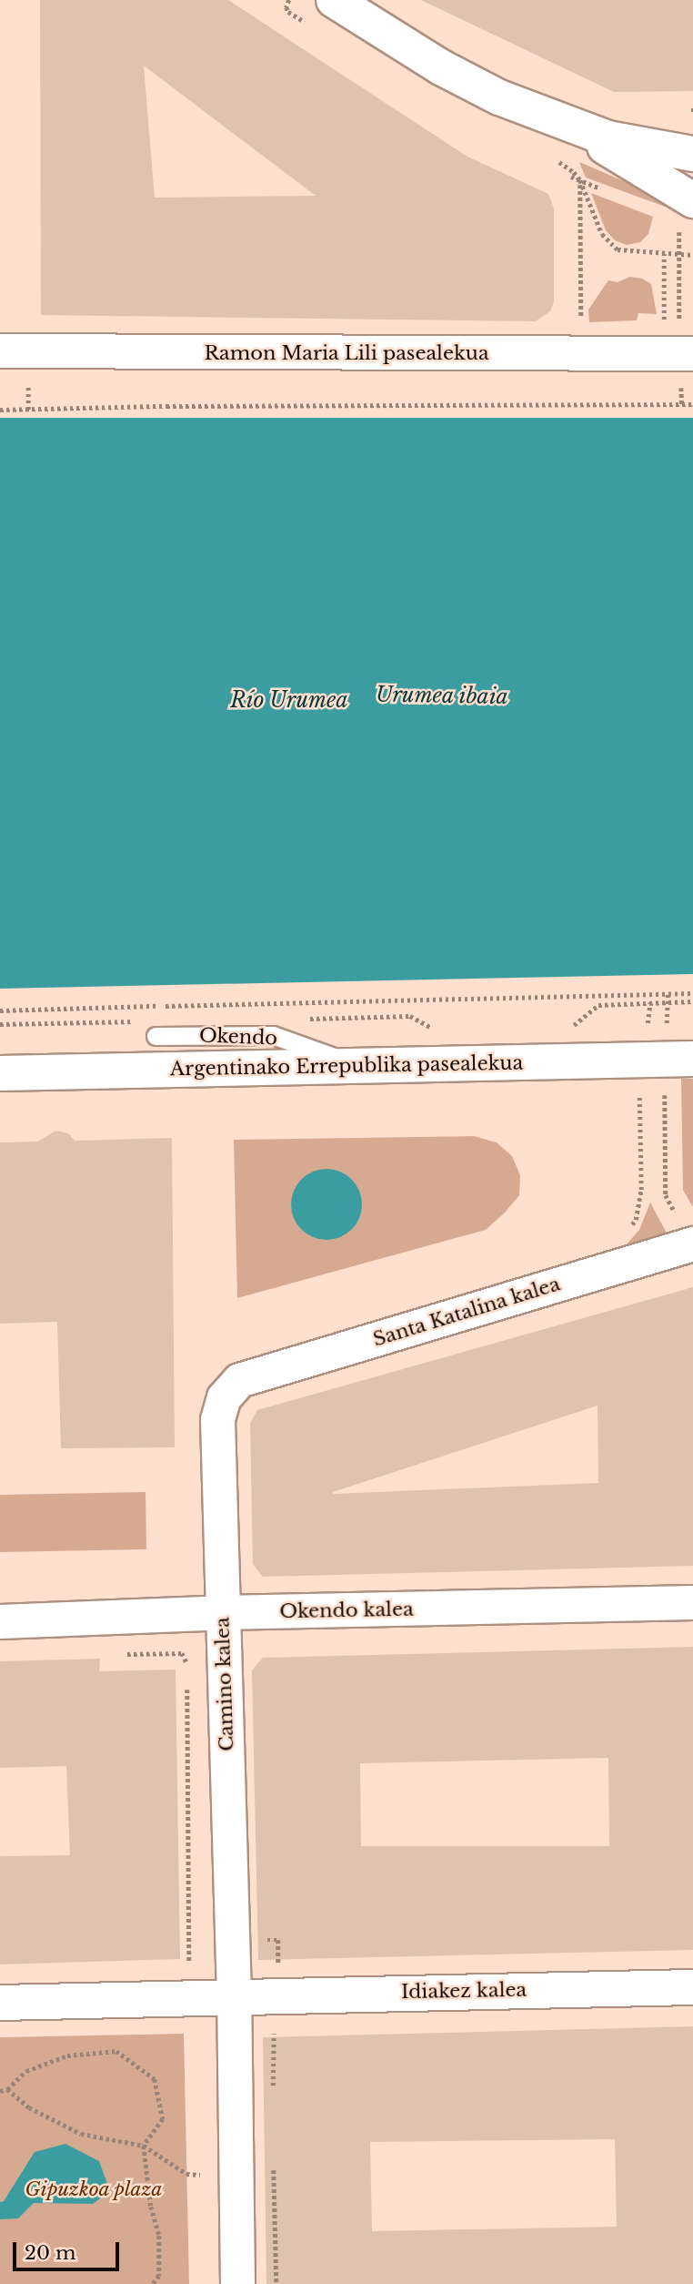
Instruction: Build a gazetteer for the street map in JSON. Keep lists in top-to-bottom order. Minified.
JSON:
{"streets":{"main road":["Argentinako Errepublika pasealekua","Idiakez kalea"],"street":["Ramon Maria Lili pasealekua","Santa Katalina kalea","Okendo kalea","Camino kalea"],"lane":["Okendo"]},"crossings":[["Okendo","Argentinako Errepublika pasealekua"],["Santa Katalina kalea","Camino kalea"],["Okendo kalea","Camino kalea"],["Camino kalea","Idiakez kalea"]],"water":["Urumea ibaia","Río Urumea"],"parks":["Gipuzkoa plaza"],"scale_bar":"20 m"}
